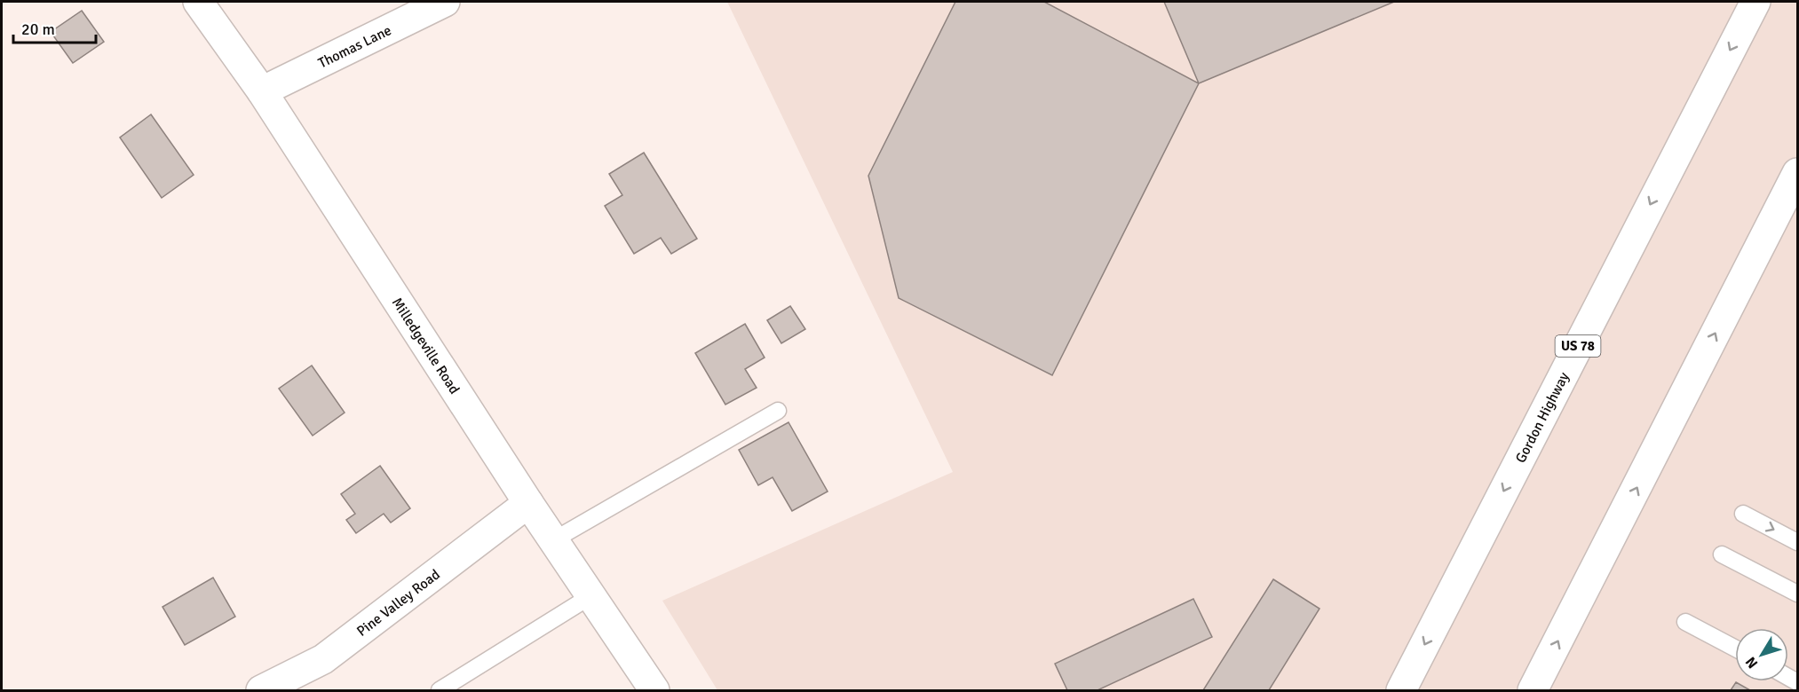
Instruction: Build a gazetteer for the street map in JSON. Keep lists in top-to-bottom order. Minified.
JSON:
{"streets":{"main road":["Thomas Lane","Milledgeville Road","US 78","Gordon Highway","Pine Valley Road"]},"crossings":[["Thomas Lane","Milledgeville Road"],["Milledgeville Road","Pine Valley Road"]],"scale_bar":"20 m","north":"bottom left"}
